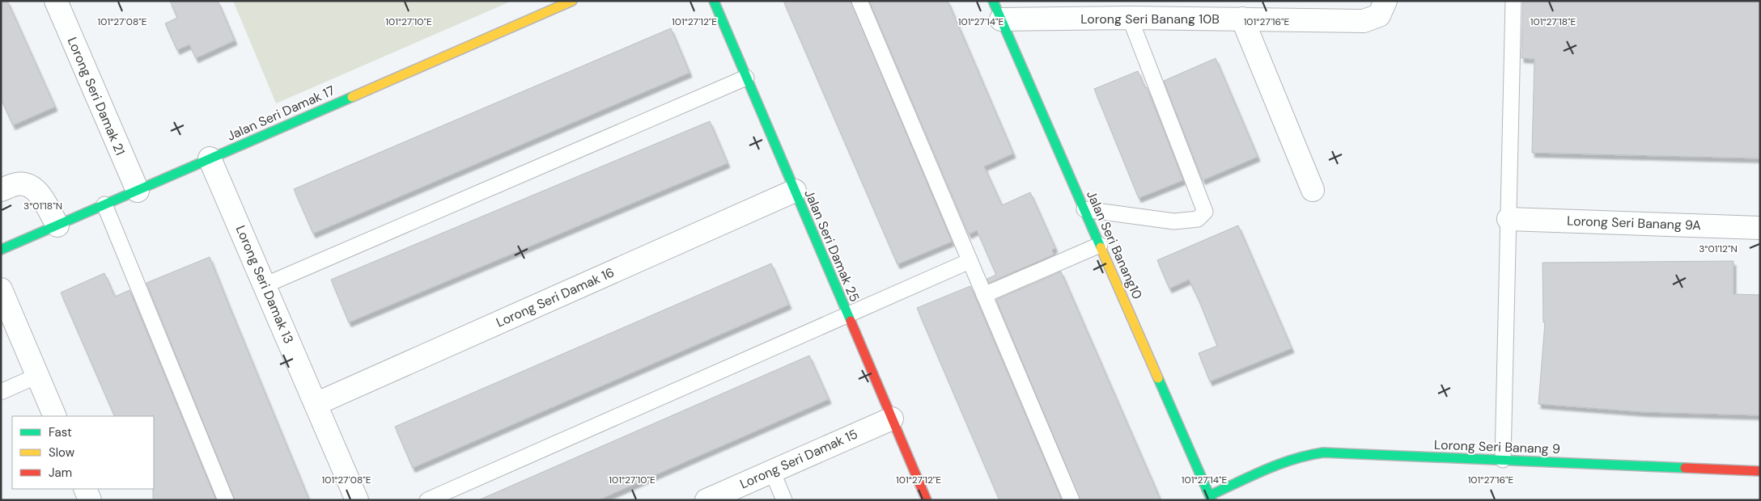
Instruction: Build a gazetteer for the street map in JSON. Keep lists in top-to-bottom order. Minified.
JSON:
{"streets":{"street":["Lorong Seri Banang 10B","Lorong Seri Damak 21","Jalan Seri Damak 17","Lorong Seri Banang 9A","Jalan Seri Banang10","Jalan Seri Damak 25","Lorong Seri Damak 13","Lorong Seri Damak 16","Lorong Seri Banang 9","Lorong Seri Damak 15"]},"crossings":[["Lorong Seri Banang 10B","Jalan Seri Banang10"],["Lorong Seri Damak 21","Jalan Seri Damak 17"],["Jalan Seri Damak 17","Lorong Seri Damak 13"],["Jalan Seri Banang10","Lorong Seri Banang 9"],["Jalan Seri Damak 25","Lorong Seri Damak 16"],["Jalan Seri Damak 25","Lorong Seri Damak 15"],["Lorong Seri Damak 13","Lorong Seri Damak 16"]],"legend":["Fast","Slow","Jam"],"coordinates":["101°27'10\"E","101°27'12\"E","101°27'08\"E","101°27'14\"E","101°27'16\"E","101°27'18\"E","3°01'18\"N","3°01'12\"N"]}
